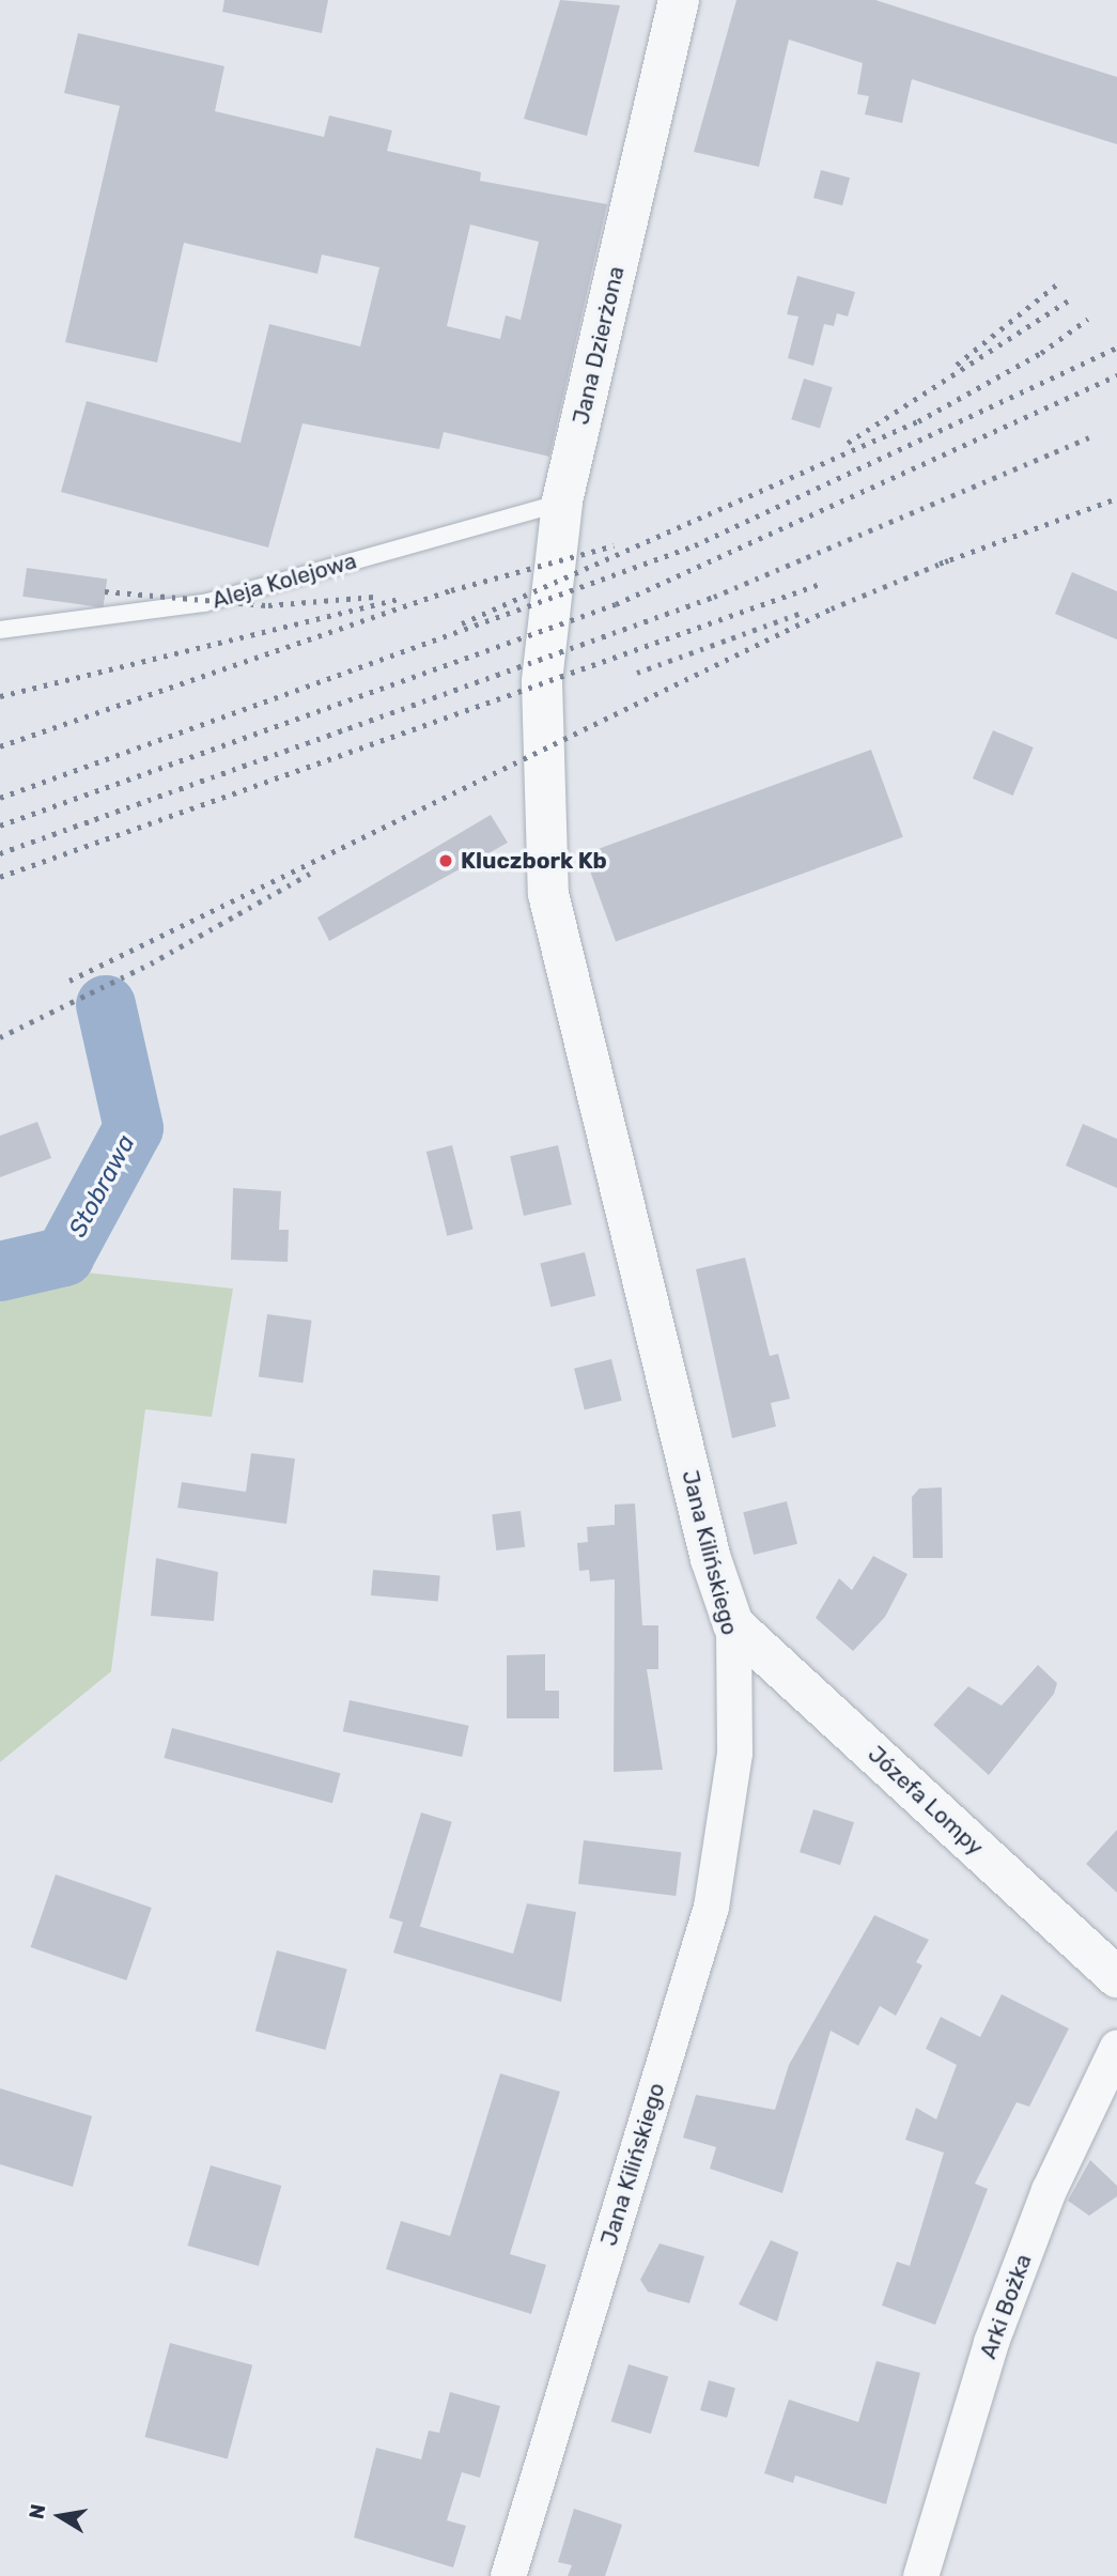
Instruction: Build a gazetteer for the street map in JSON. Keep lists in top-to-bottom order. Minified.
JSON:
{"streets":{"street":["Jana Dzierżona","Jana Kilińskiego","Józefa Lompy","Arki Bożka"],"lane":["Aleja Kolejowa"]},"crossings":[["Jana Dzierżona","Aleja Kolejowa"],["Jana Dzierżona","Jana Kilińskiego"],["Jana Kilińskiego","Józefa Lompy"]],"water":["Stobrawa"],"places":["Kluczbork Kb"],"north":"left"}
